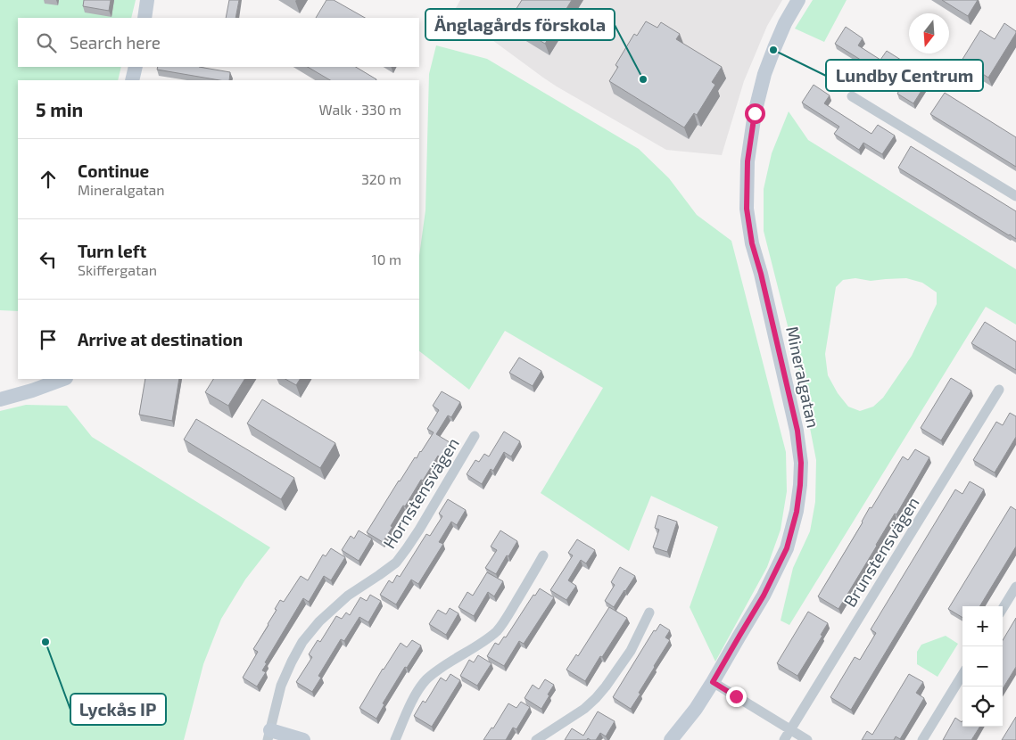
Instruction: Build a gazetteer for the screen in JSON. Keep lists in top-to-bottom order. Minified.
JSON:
{"streets":{"street":["Mineralgatan","Hornstensvägen","Brunstensvägen"]},"places":["Lundby Centrum","Änglagårds förskola","Lyckås IP"],"north":"bottom","page":{"search":"Search here","heading":["5 min","Walk · 330 m"],"list":[["Continue","Mineralgatan","320 m"],["Turn left","Skiffergatan","10 m"],"Arrive at destination"],"map_buttons":["+","−"]}}
